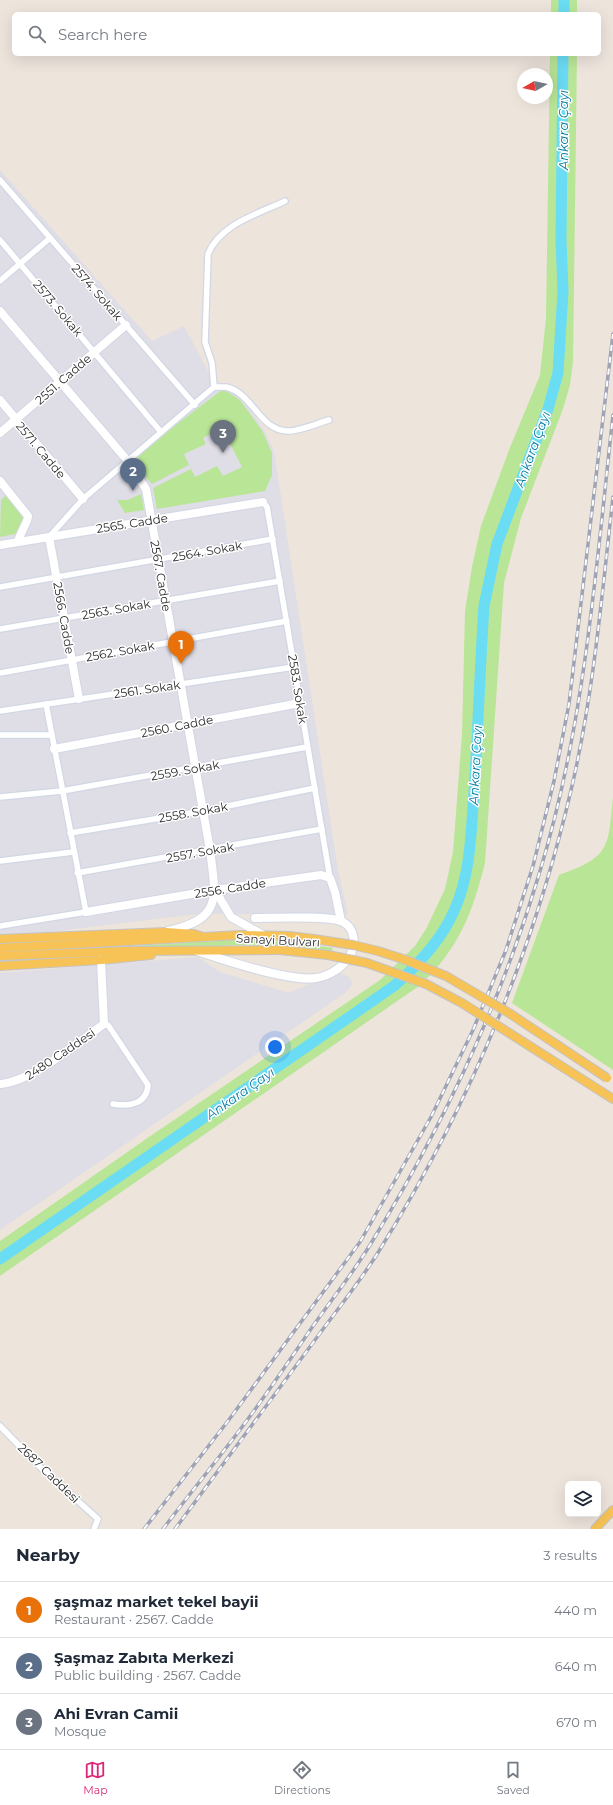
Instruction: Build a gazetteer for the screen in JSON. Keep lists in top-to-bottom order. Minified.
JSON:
{"streets":{"main road":["Sanayi Bulvarı"],"street":["2574. Sokak","2573. Sokak","2551. Cadde","2571. Cadde","2565. Cadde","2564. Sokak","2567. Cadde","2563. Sokak","2566. Cadde","2562. Sokak","2561. Sokak","2583. Sokak","2560. Cadde","2559. Sokak","2558. Sokak","2557. Sokak","2556. Cadde","2480 Caddesi","2687 Caddesi"]},"crossings":[["2574. Sokak","2551. Cadde"],["2573. Sokak","2551. Cadde"],["2551. Cadde","2571. Cadde"],["2551. Cadde","2567. Cadde"],["2565. Cadde","2567. Cadde"],["2565. Cadde","2566. Cadde"],["2565. Cadde","2583. Sokak"],["2564. Sokak","2567. Cadde"],["2564. Sokak","2566. Cadde"],["2564. Sokak","2583. Sokak"],["2567. Cadde","2563. Sokak"],["2567. Cadde","2562. Sokak"],["2567. Cadde","2561. Sokak"],["2567. Cadde","2560. Cadde"],["2567. Cadde","2559. Sokak"],["2567. Cadde","2558. Sokak"],["2567. Cadde","2557. Sokak"],["2567. Cadde","2556. Cadde"],["2563. Sokak","2566. Cadde"],["2563. Sokak","2583. Sokak"],["2566. Cadde","2562. Sokak"],["2566. Cadde","2561. Sokak"],["2562. Sokak","2583. Sokak"],["2561. Sokak","2583. Sokak"],["2583. Sokak","2560. Cadde"],["2583. Sokak","2559. Sokak"],["2583. Sokak","2558. Sokak"],["2583. Sokak","2557. Sokak"],["2583. Sokak","2556. Cadde"]],"water":["Ankara Çayı"],"north":"left","page":{"search":"Search here","pins":["3","2","1"],"heading":["Nearby","3 results"],"list":[{"mark":"1","name":"şaşmaz market tekel bayii","note":"Restaurant · 2567. Cadde","value":"440 m"},{"mark":"2","name":"Şaşmaz Zabıta Merkezi","note":"Public building · 2567. Cadde","value":"640 m"},{"mark":"3","name":"Ahi Evran Camii","note":"Mosque","value":"670 m"}],"nav":["Map","Directions","Saved"]}}
